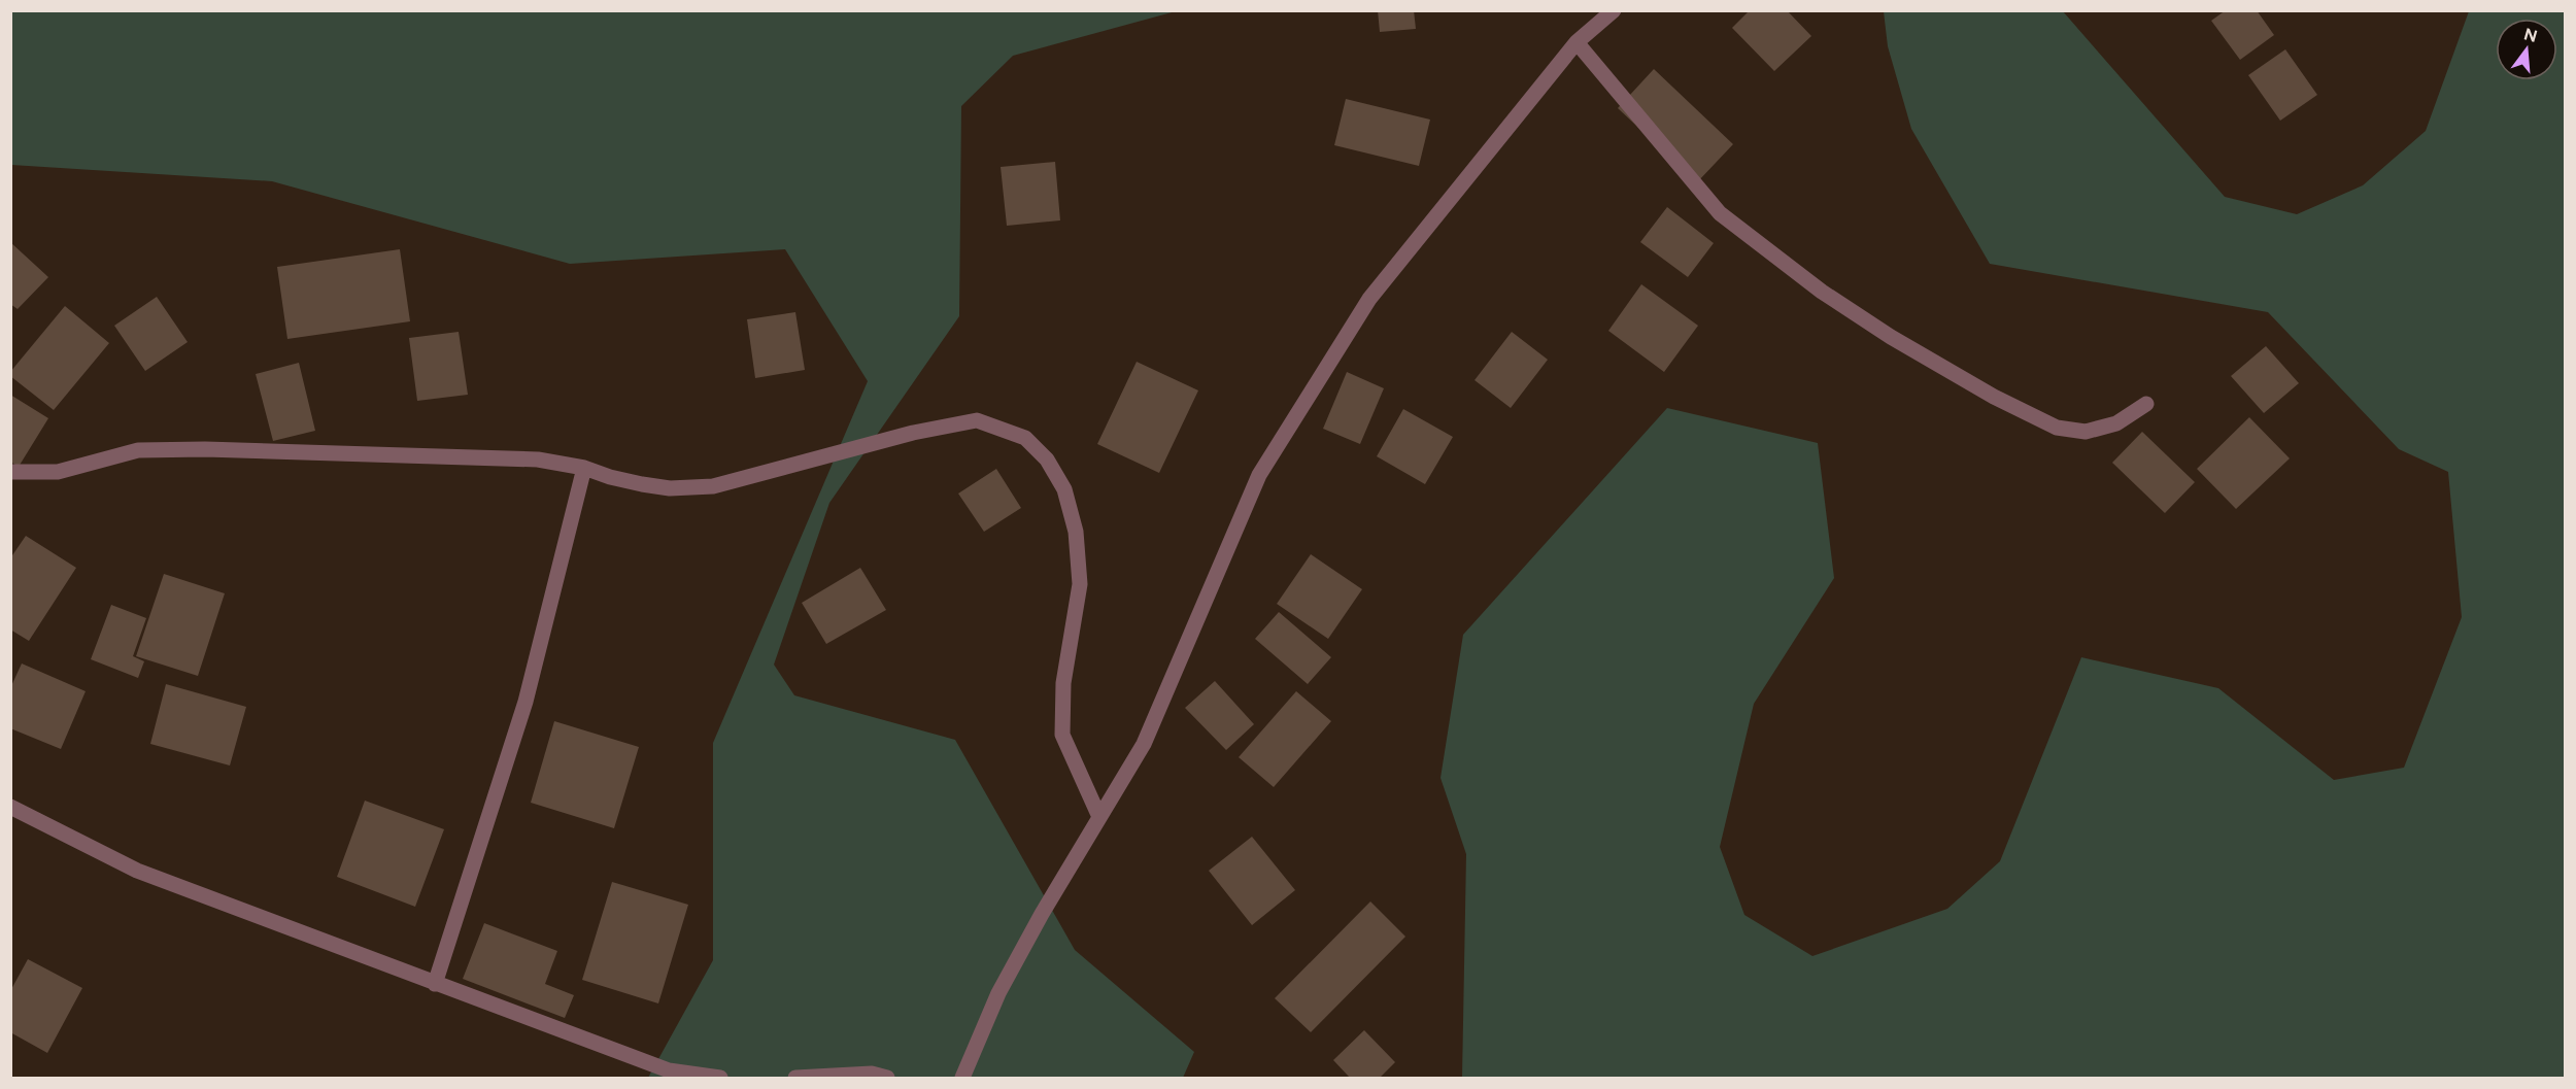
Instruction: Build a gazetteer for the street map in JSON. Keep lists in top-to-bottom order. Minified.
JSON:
{"north":"top"}
